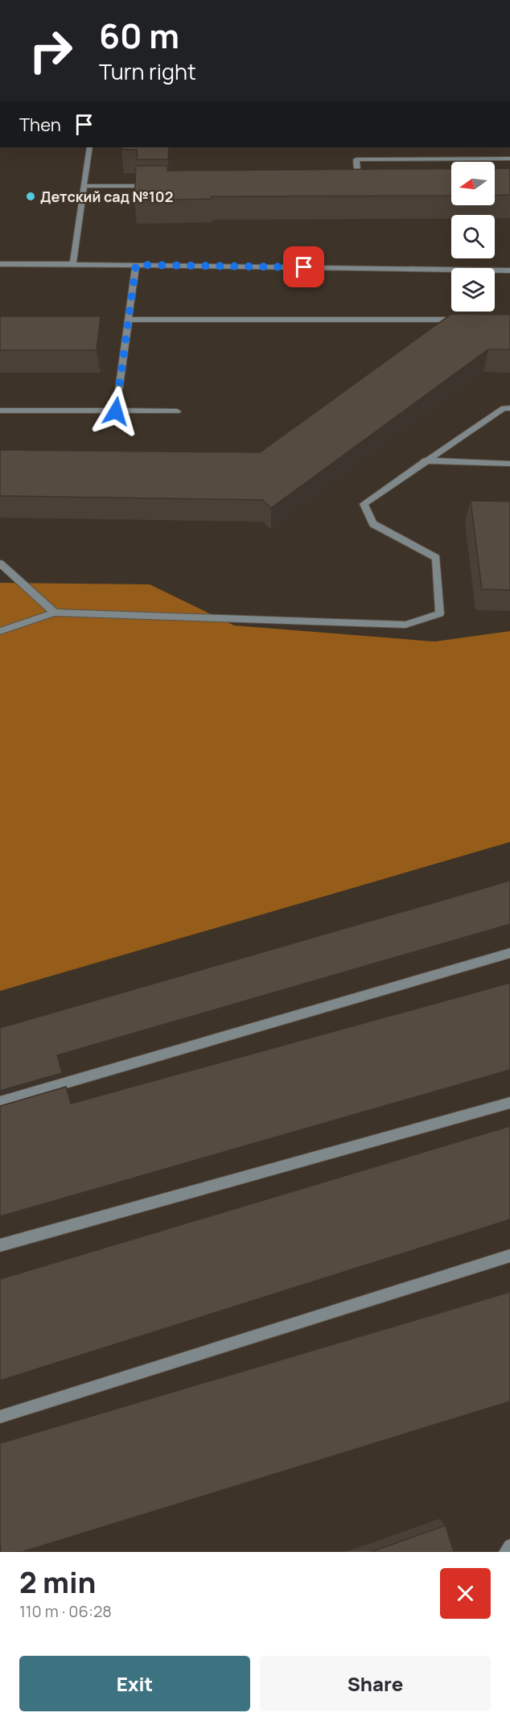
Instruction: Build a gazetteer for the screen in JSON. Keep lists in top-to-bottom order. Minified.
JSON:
{"places":["Детский сад №102"],"north":"left","page":{"turn":["60 m","Turn right"],"then":"Then","heading":["2 min","110 m · 06:28"],"buttons":["Exit","Share"]}}
